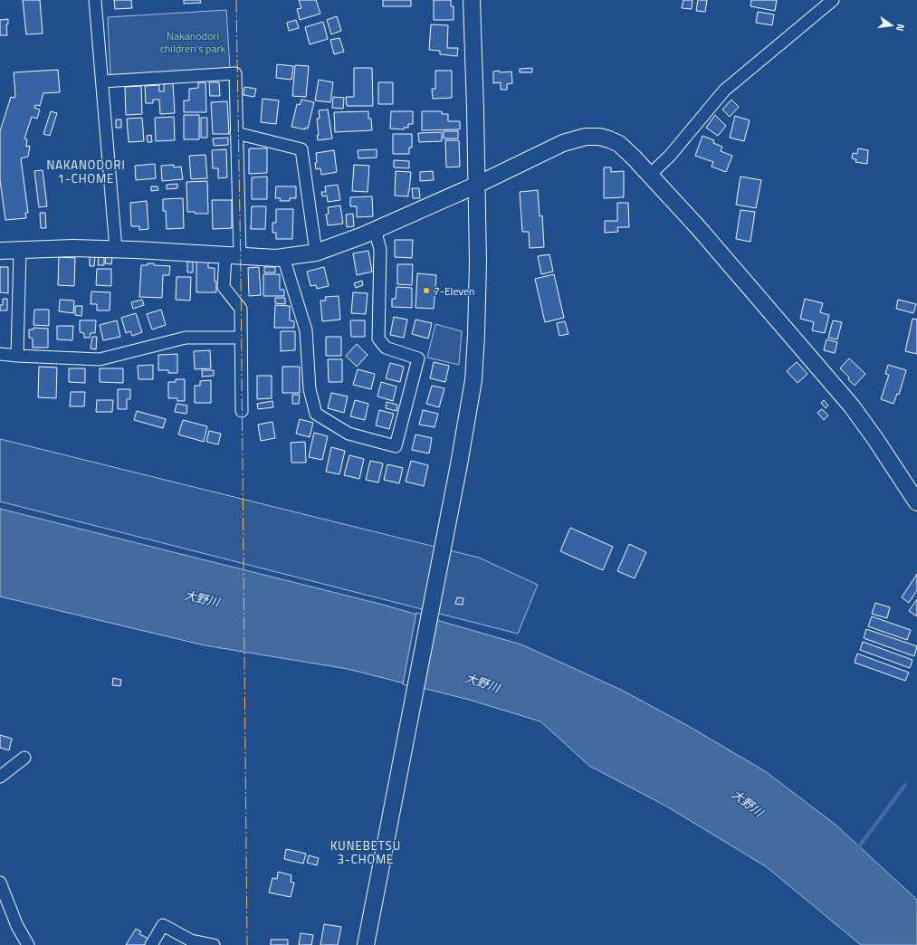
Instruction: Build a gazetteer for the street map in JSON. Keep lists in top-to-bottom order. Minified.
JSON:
{"districts":["NAKANODORI 1-CHOME","KUNEBETSU 3-CHOME"],"water":["大野川"],"parks":["Nakanodori children's park"],"places":["7-Eleven"],"north":"right"}
